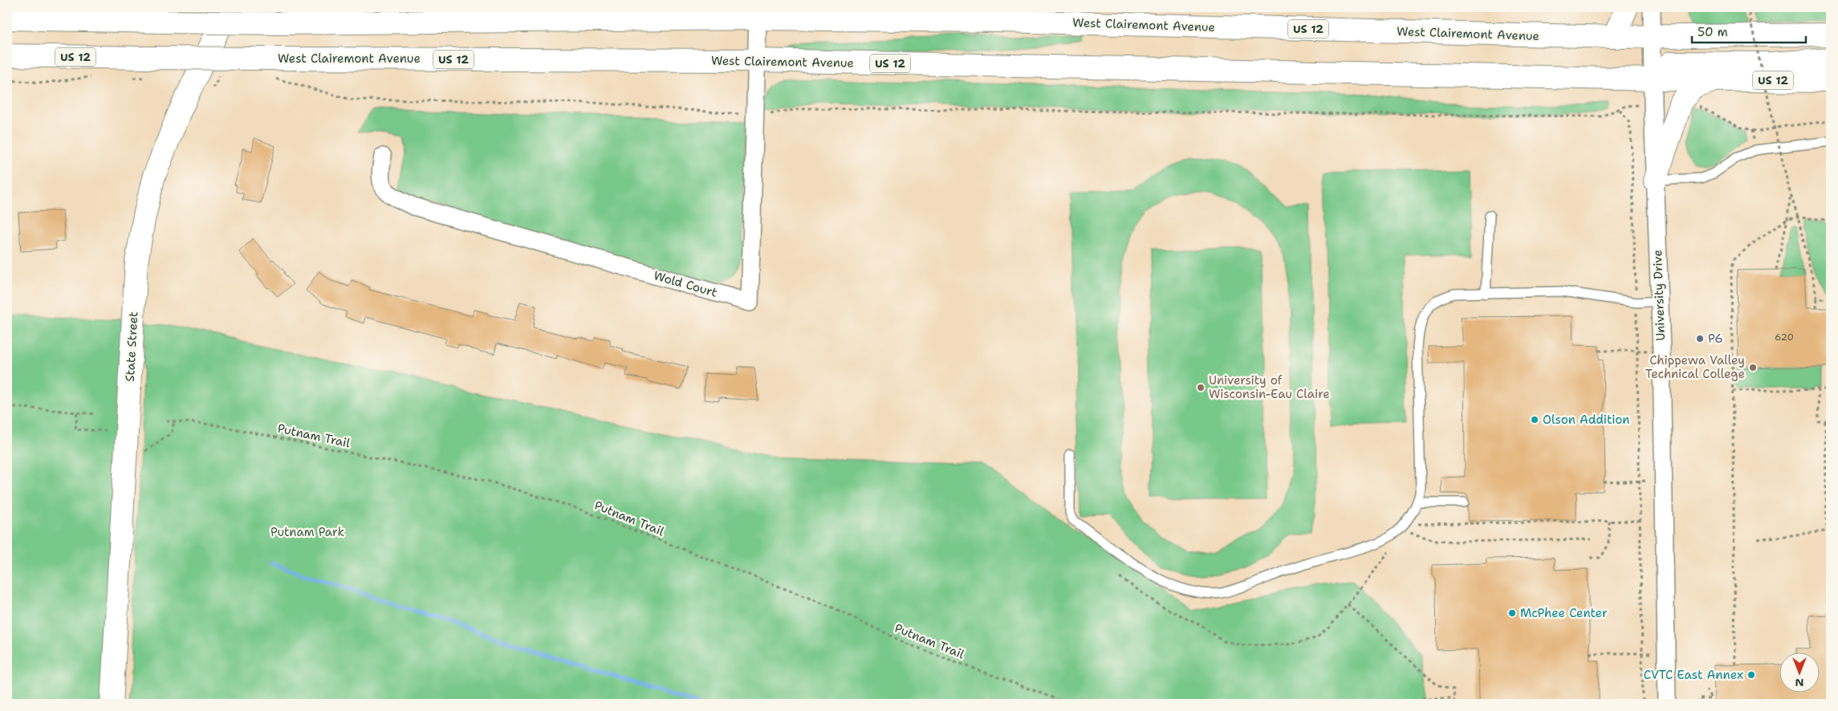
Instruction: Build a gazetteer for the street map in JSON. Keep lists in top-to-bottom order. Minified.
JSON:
{"streets":{"main road":["West Clairemont Avenue","US 12","State Street"],"street":["Wold Court","University Drive"],"path":["Putnam Trail"]},"crossings":[["West Clairemont Avenue","US 12"],["West Clairemont Avenue","Wold Court"],["West Clairemont Avenue","University Drive"]],"parks":["Putnam Park"],"places":["P6","Chippewa Valley Technical College","University of Wisconsin-Eau Claire","Olson Addition","McPhee Center","CVTC East Annex"],"house_numbers":["620"],"scale_bar":"50 m","north":"bottom"}
